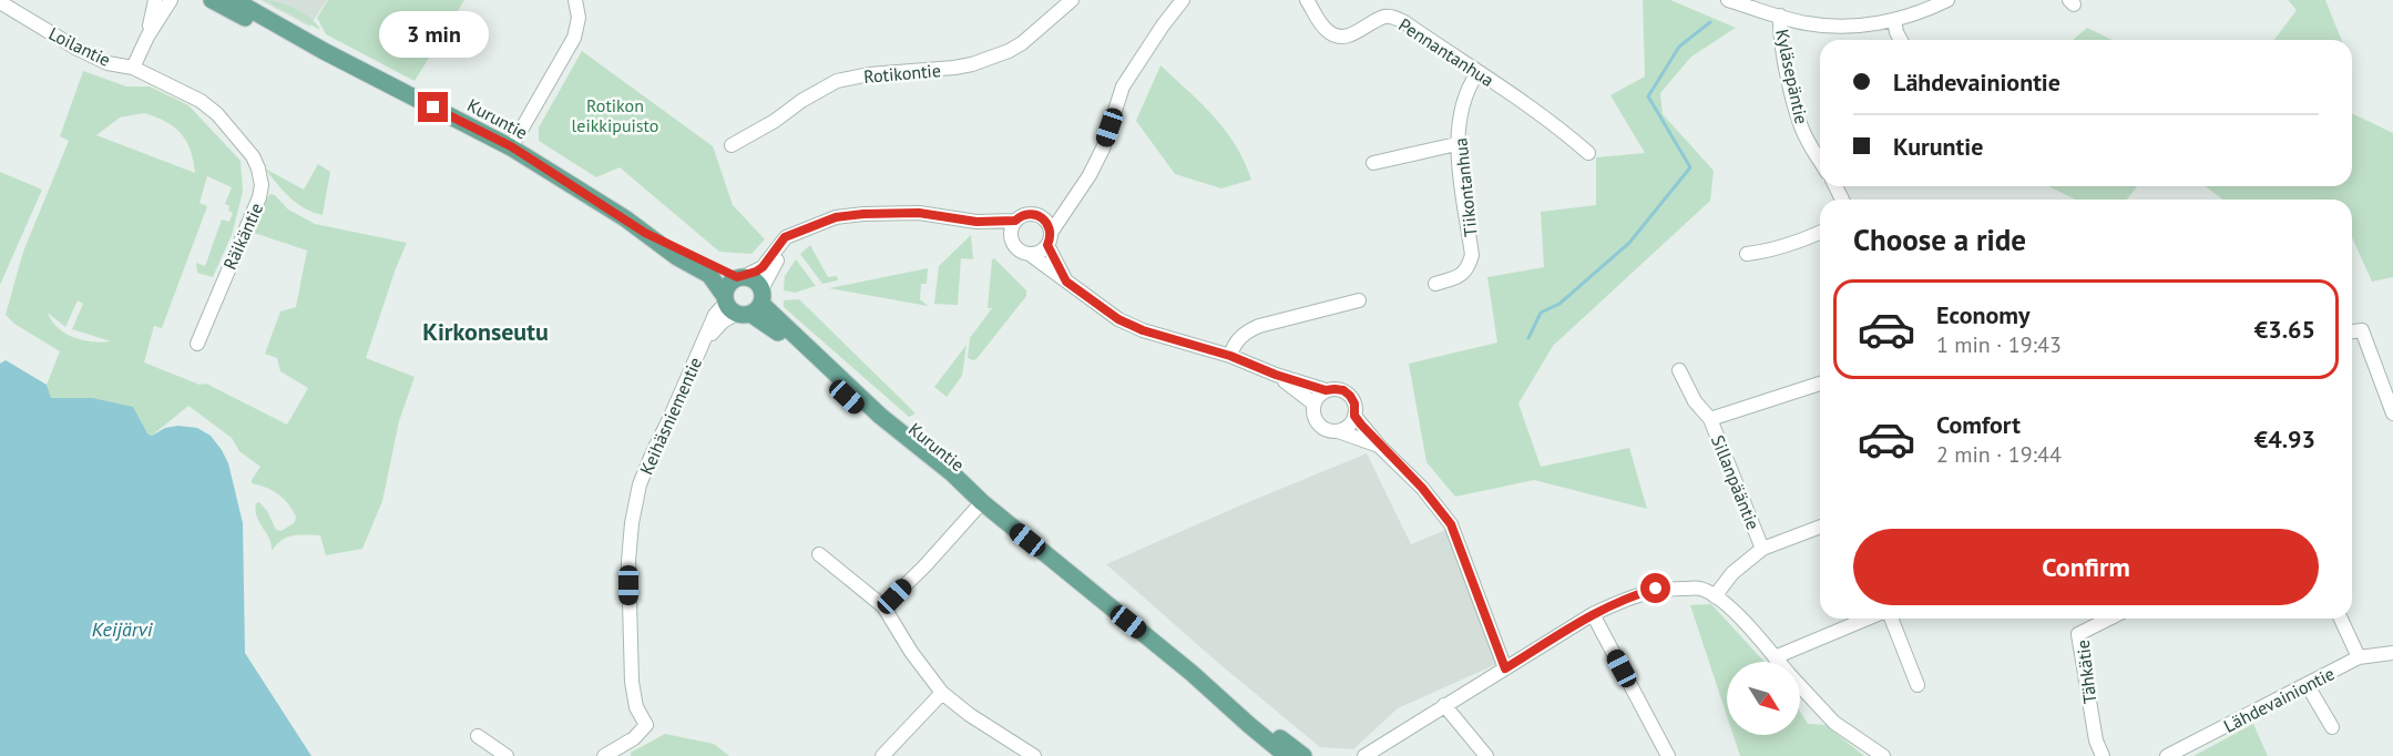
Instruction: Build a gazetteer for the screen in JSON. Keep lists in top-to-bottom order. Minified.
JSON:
{"streets":{"main road":["Kuruntie"],"street":["Loilantie","Pennantanhua","Rotikontie","Kyläsepäntie","Tiikontanhua","Räikäntie","Keihäsniementie","Sillanpääntie","Tähkätie","Lähdevainiontie"]},"crossings":[["Loilantie","Räikäntie"],["Pennantanhua","Tiikontanhua"],["Kuruntie","Keihäsniementie"]],"districts":["Kirkonseutu"],"water":["Keijärvi"],"parks":["Rotikon leikkipuisto"],"north":"bottom right","page":{"bubble":"3 min","banner":["Lähdevainiontie","Kuruntie"],"heading":"Choose a ride","list":[{"name":"Economy","note":"1 min · 19:43","value":"€3.65"},{"name":"Comfort","note":"2 min · 19:44","value":"€4.93"}],"buttons":"Confirm"}}
